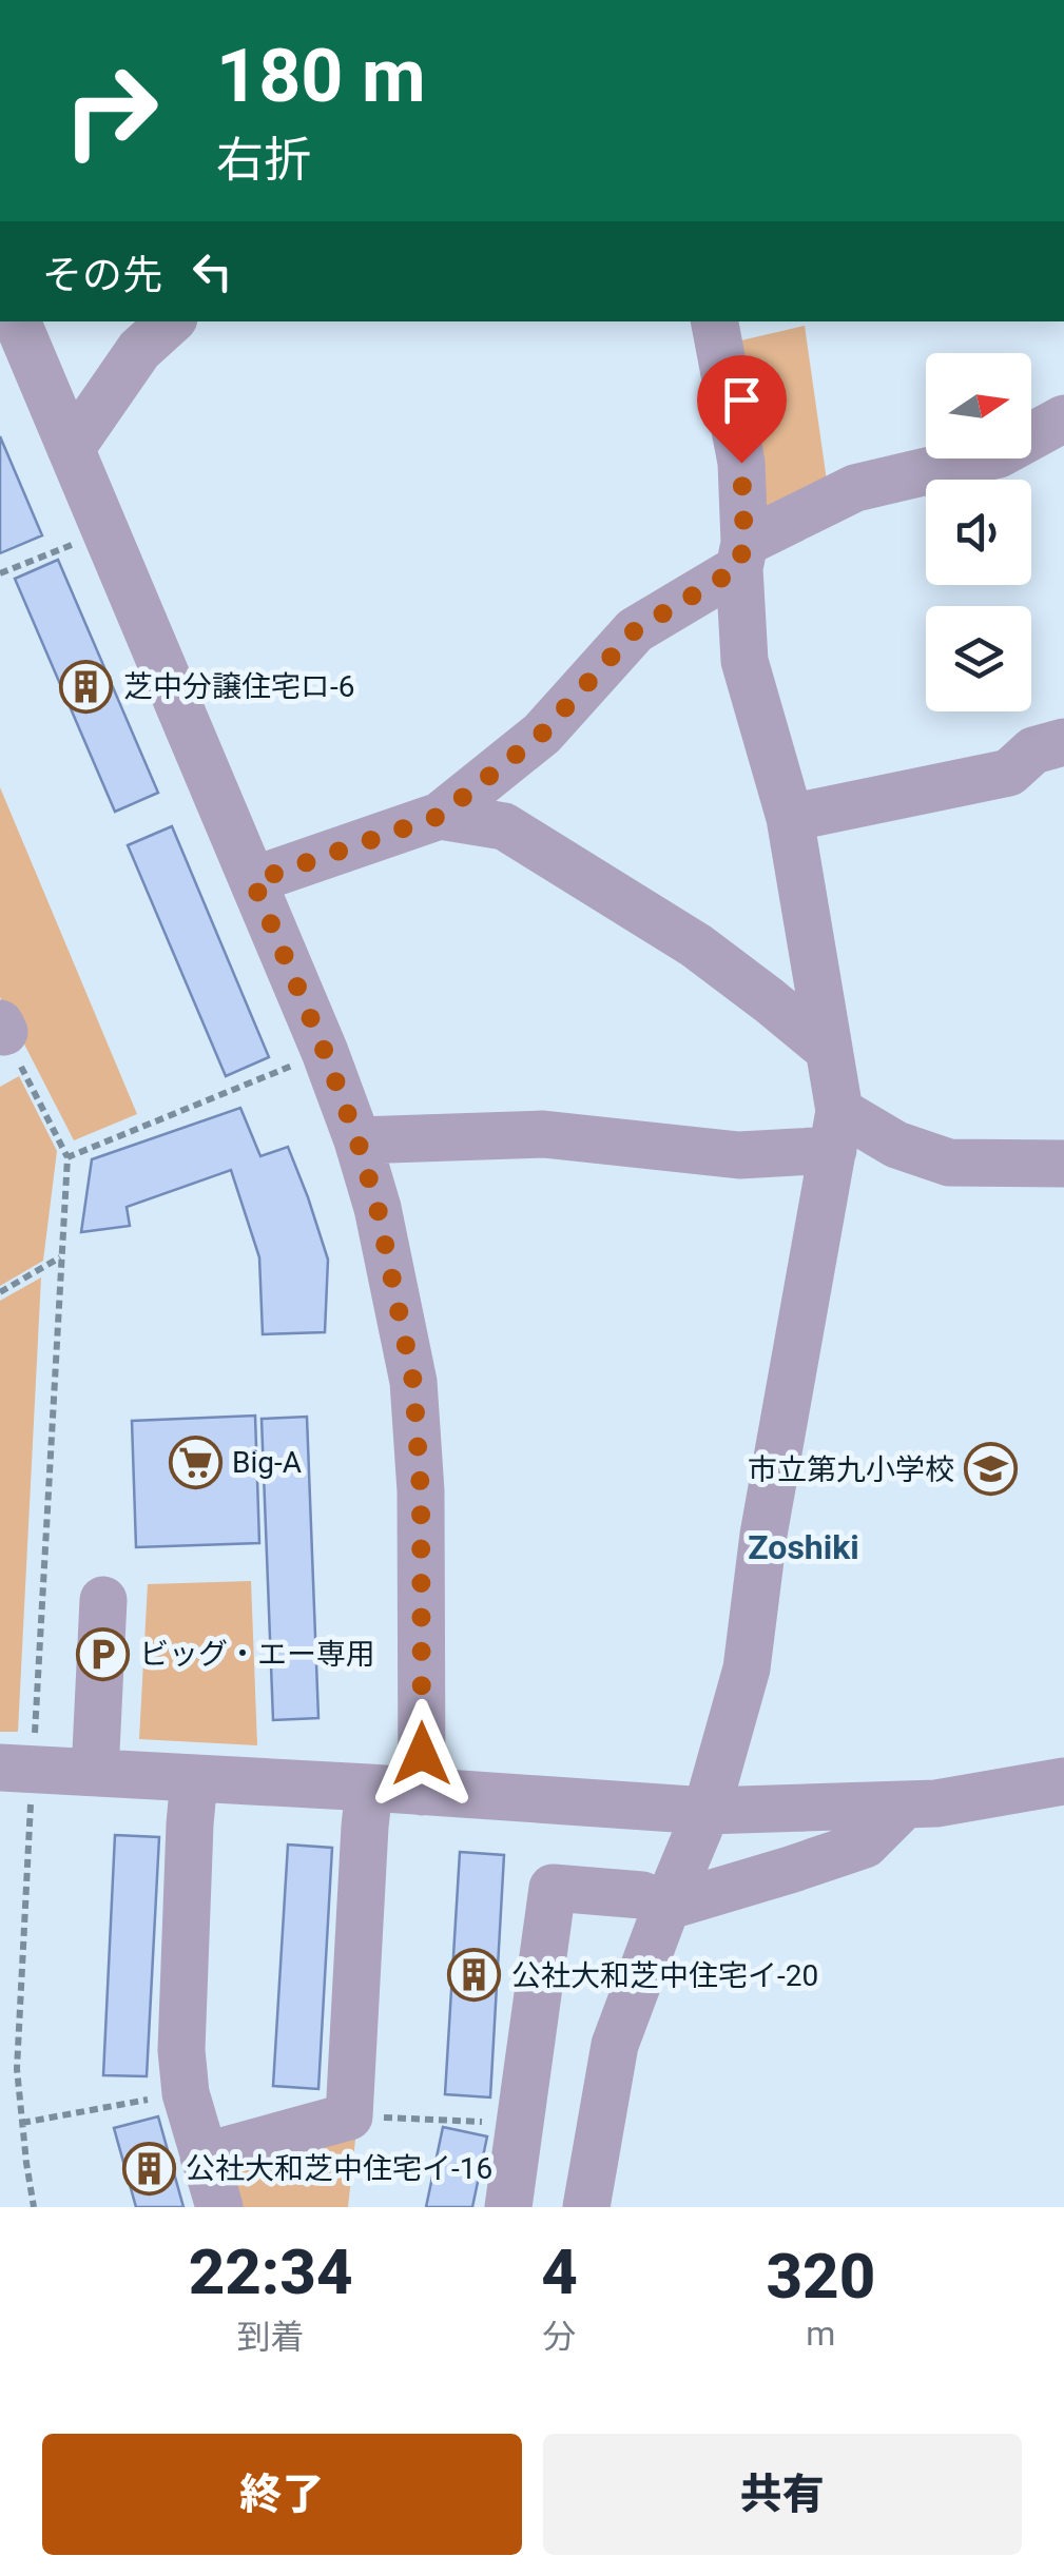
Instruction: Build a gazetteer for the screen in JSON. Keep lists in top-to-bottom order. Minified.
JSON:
{"districts":["Zoshiki"],"places":{"building":["芝中分譲住宅ロ-6","公社大和芝中住宅イ-20","公社大和芝中住宅イ-16"],"supermarket":["Big-A"],"school or university":["市立第九小学校"],"parking":["ビッグ・エー専用"]},"north":"right","page":{"turn":["180 m","右折"],"then":"その先","eta":["22:34","到着","4","分","320","m"],"buttons":["終了","共有"]}}
